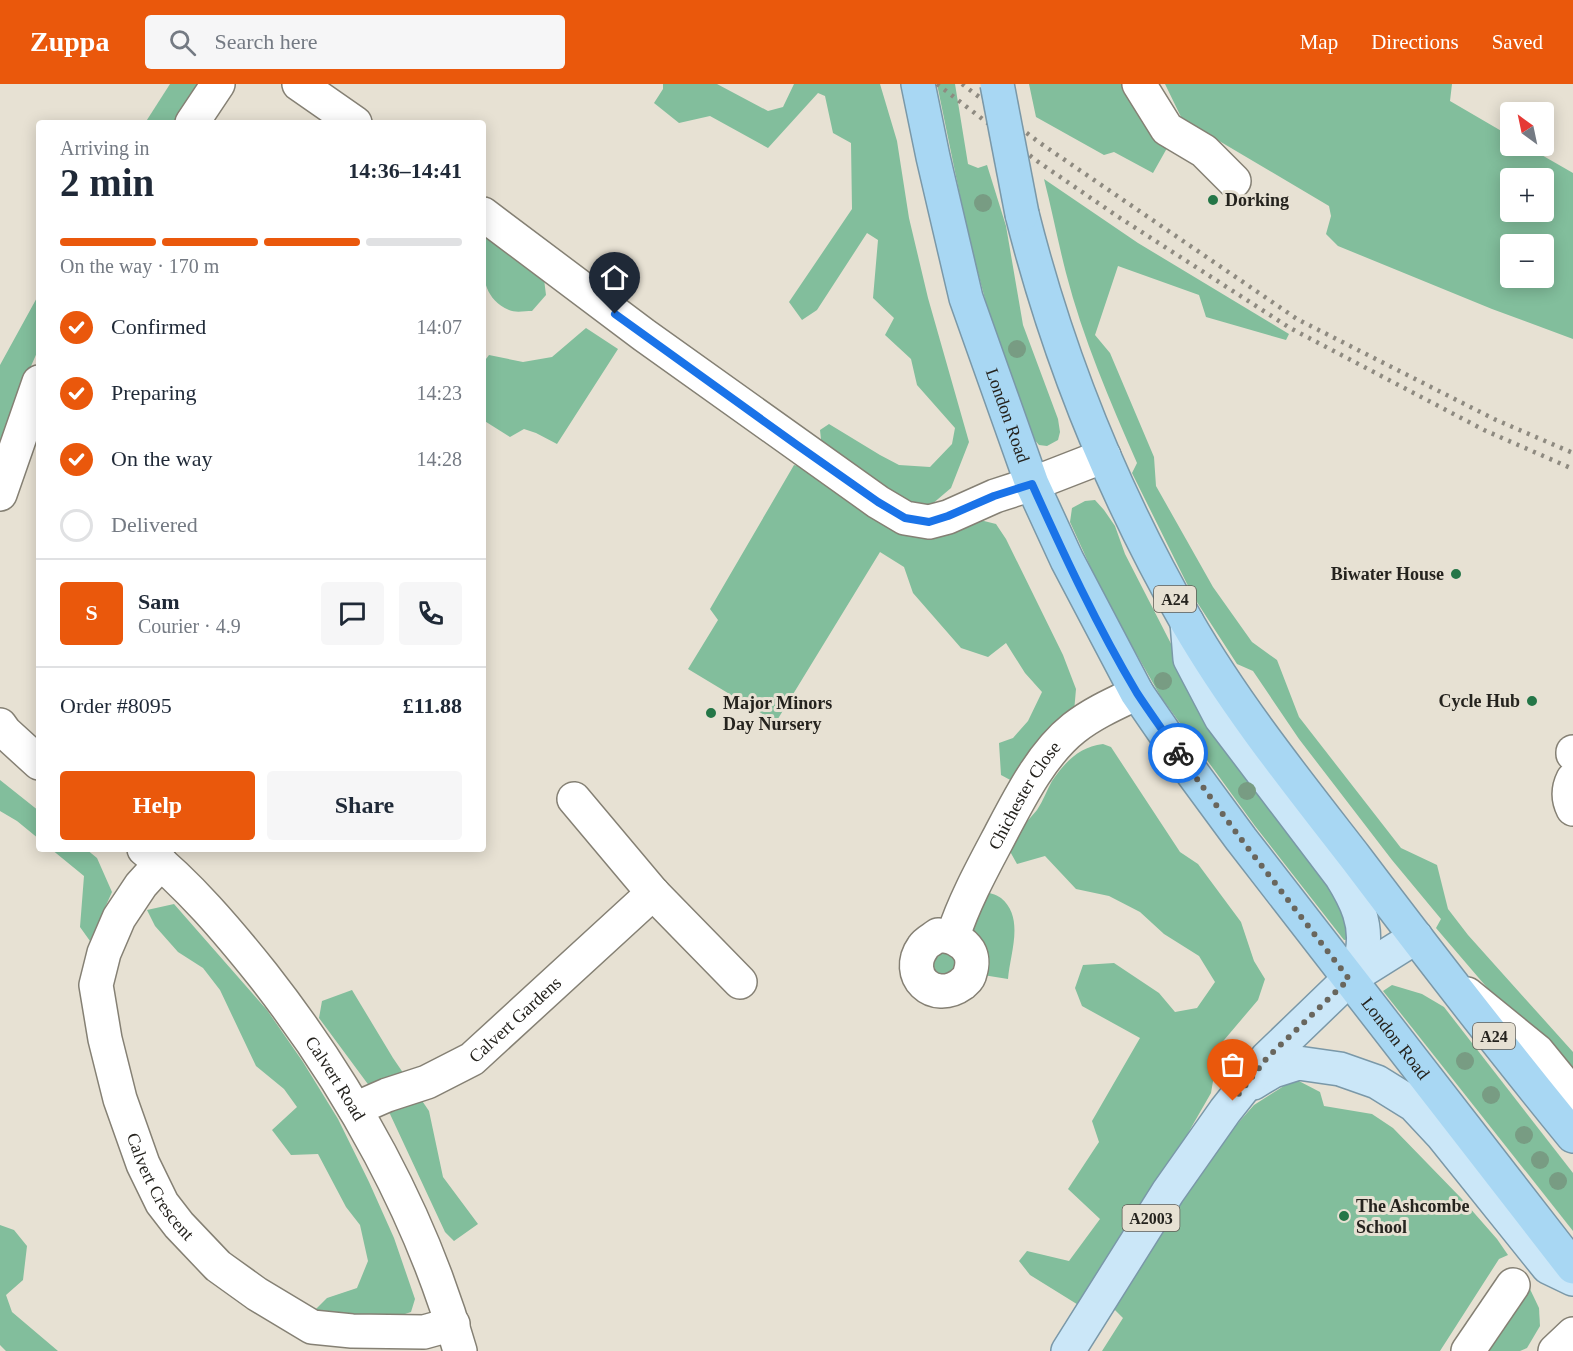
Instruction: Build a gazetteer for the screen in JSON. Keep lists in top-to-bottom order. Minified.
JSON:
{"streets":{"highway":["London Road","A24"],"main road":["A2003"],"street":["Chichester Close","Calvert Gardens","Calvert Road","Calvert Crescent"]},"crossings":[["London Road","Chichester Close"],["London Road","A2003"],["Calvert Gardens","Calvert Road"],["Calvert Road","Calvert Crescent"]],"places":["Dorking","Biwater House","Cycle Hub","Major Minors Day Nursery","The Ashcombe School"],"north":"top left","page":{"header":"Zuppa","search":"Search here","nav":["Map","Directions","Saved"],"map_buttons":["+","−"],"heading":["2 min","Arriving in","14:36–14:41"],"panel":["Sam","Courier · 4.9","Order #8095","£11.88"],"bar":"On the way · 170 m","list":[["Confirmed","14:07"],["Preparing","14:23"],["On the way","14:28"],"Delivered"],"round":"S","buttons":["Help","Share"]}}
